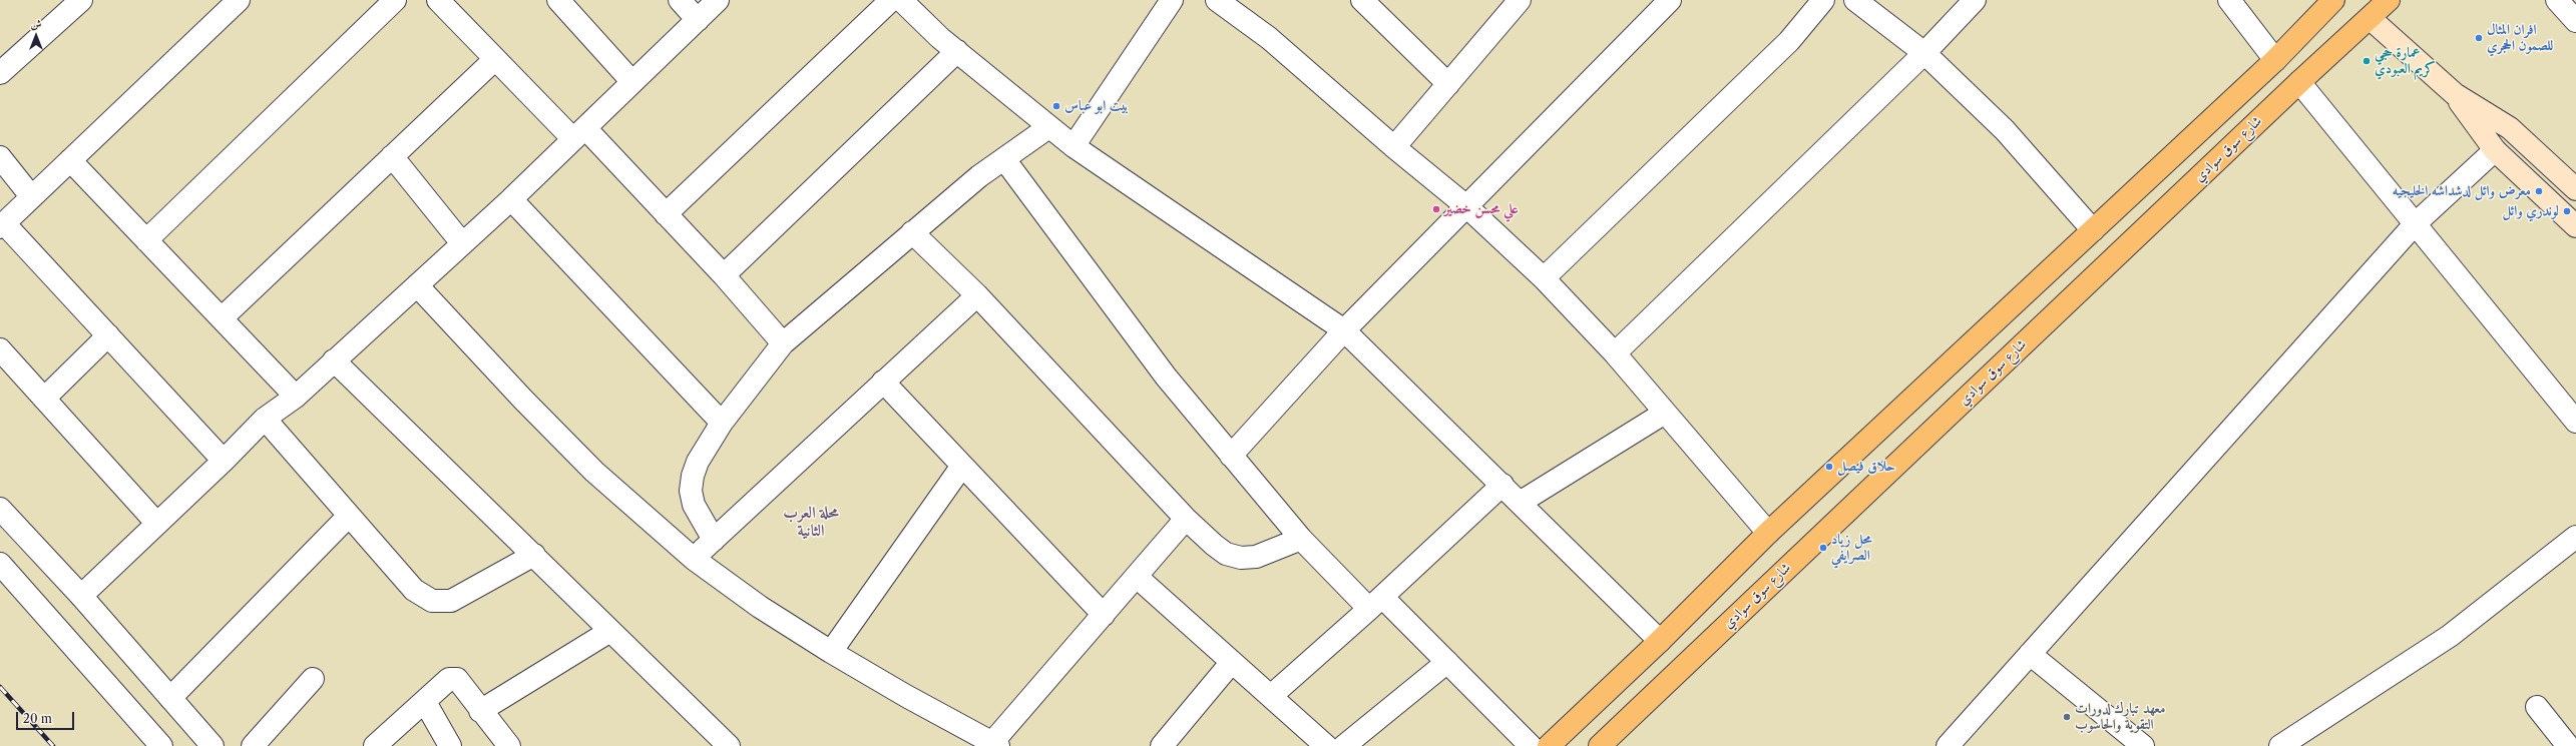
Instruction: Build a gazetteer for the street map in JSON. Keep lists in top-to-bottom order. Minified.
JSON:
{"streets":{"main road":["شارع سوق سوادي"]},"districts":["محلة العرب الثانية"],"places":["افران المثال للصمون الحجري","عمارة حجي كريم العبودي","بيت ابو عباس","معرض وائل لدشداشه الخليجيه","علي محسن خضير","لوندري وائل","حلاق فيصل","محل زياد الصرايفي","معهد تبارك لدورات التقوية والحاسوب"],"scale_bar":"20 m","north":"top"}
